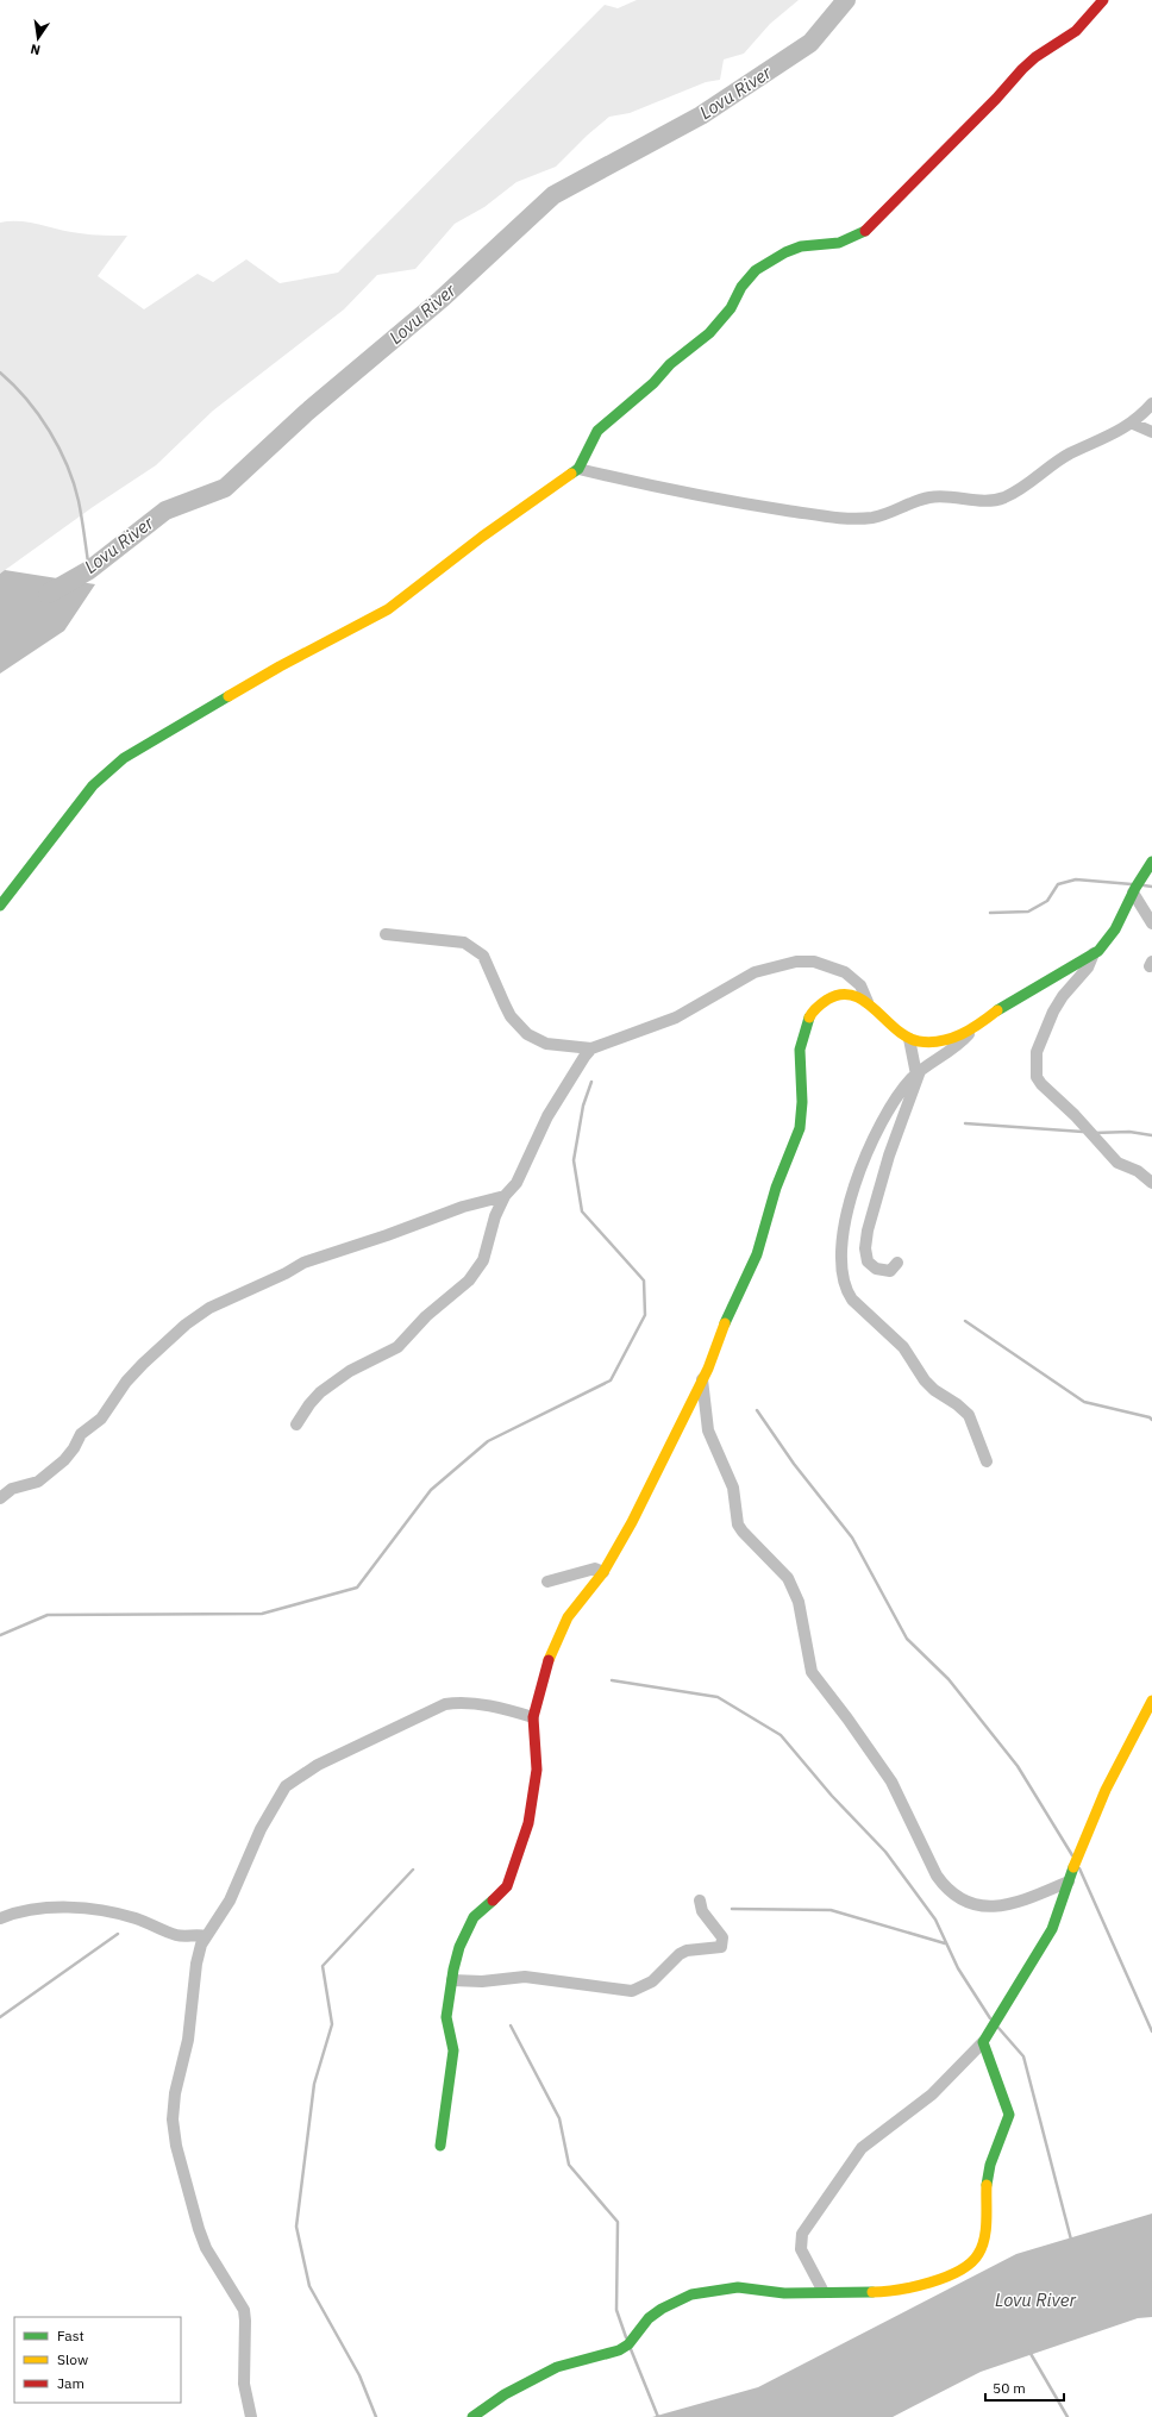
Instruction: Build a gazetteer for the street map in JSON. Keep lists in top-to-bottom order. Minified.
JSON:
{"water":["Lovu River"],"legend":["Fast","Slow","Jam"],"scale_bar":"50 m","north":"bottom"}
